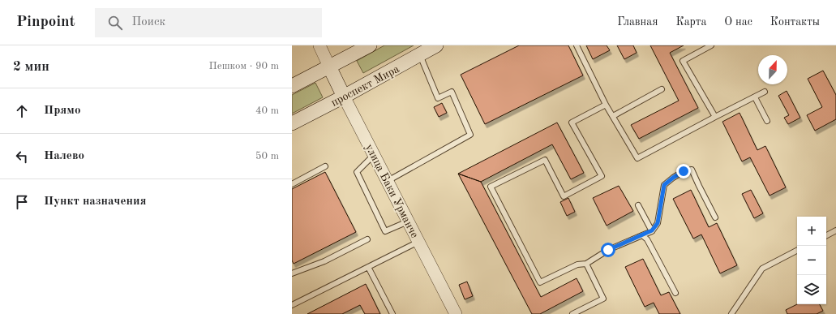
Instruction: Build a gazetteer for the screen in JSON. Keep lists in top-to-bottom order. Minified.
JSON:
{"streets":{"main road":["проспект Мира","улица Баки Урманче"]},"crossings":[["проспект Мира","улица Баки Урманче"]],"north":"top","page":{"header":"Pinpoint","search":"Поиск","nav":["Главная","Карта","О нас","Контакты"],"heading":["2 мин","Пешком · 90 m"],"list":[["Прямо","40 m"],["Налево","50 m"],"Пункт назначения"],"map_buttons":["+","−"]}}
